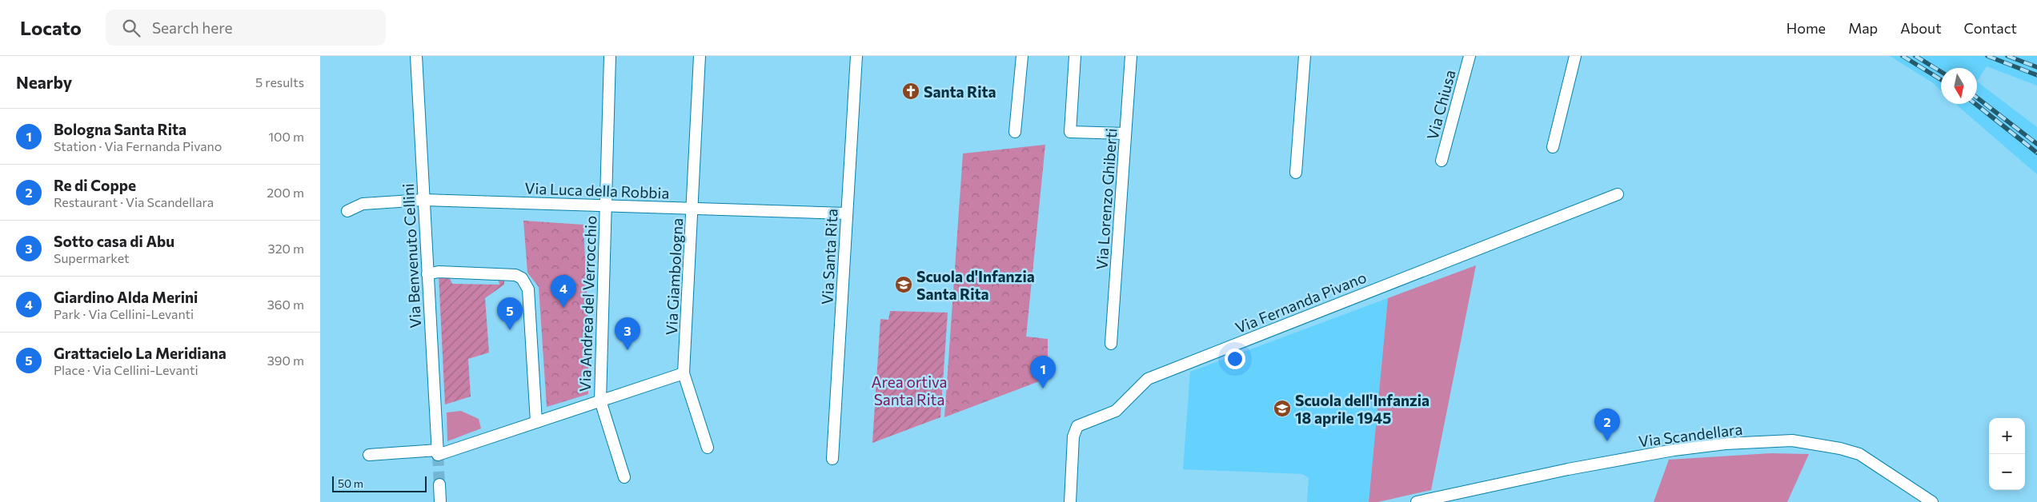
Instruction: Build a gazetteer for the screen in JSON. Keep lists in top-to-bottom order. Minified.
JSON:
{"streets":{"street":["Via Chiusa","Via Luca della Robbia","Via Lorenzo Ghiberti","Via Benvenuto Cellini","Via Santa Rita","Via Giambologna","Via Fernanda Pivano","Via Andrea del Verrocchio","Via Scandellara"]},"crossings":[["Via Luca della Robbia","Via Benvenuto Cellini"],["Via Luca della Robbia","Via Santa Rita"],["Via Luca della Robbia","Via Giambologna"],["Via Luca della Robbia","Via Andrea del Verrocchio"]],"parks":["Area ortiva Santa Rita"],"places":{"church":["Santa Rita"],"school or university":["Scuola d'Infanzia Santa Rita","Scuola dell'Infanzia 18 aprile 1945"]},"scale_bar":"50 m","north":"bottom","page":{"header":"Locato","search":"Search here","nav":["Home","Map","About","Contact"],"heading":["Nearby","5 results"],"list":[{"mark":"1","name":"Bologna Santa Rita","note":"Station · Via Fernanda Pivano","value":"100 m"},{"mark":"2","name":"Re di Coppe","note":"Restaurant · Via Scandellara","value":"200 m"},{"mark":"3","name":"Sotto casa di Abu","note":"Supermarket","value":"320 m"},{"mark":"4","name":"Giardino Alda Merini","note":"Park · Via Cellini-Levanti","value":"360 m"},{"mark":"5","name":"Grattacielo La Meridiana","note":"Place · Via Cellini-Levanti","value":"390 m"}],"pins":["4","5","3","1","2"],"map_buttons":["+","−"],"scale":"50 m"}}
